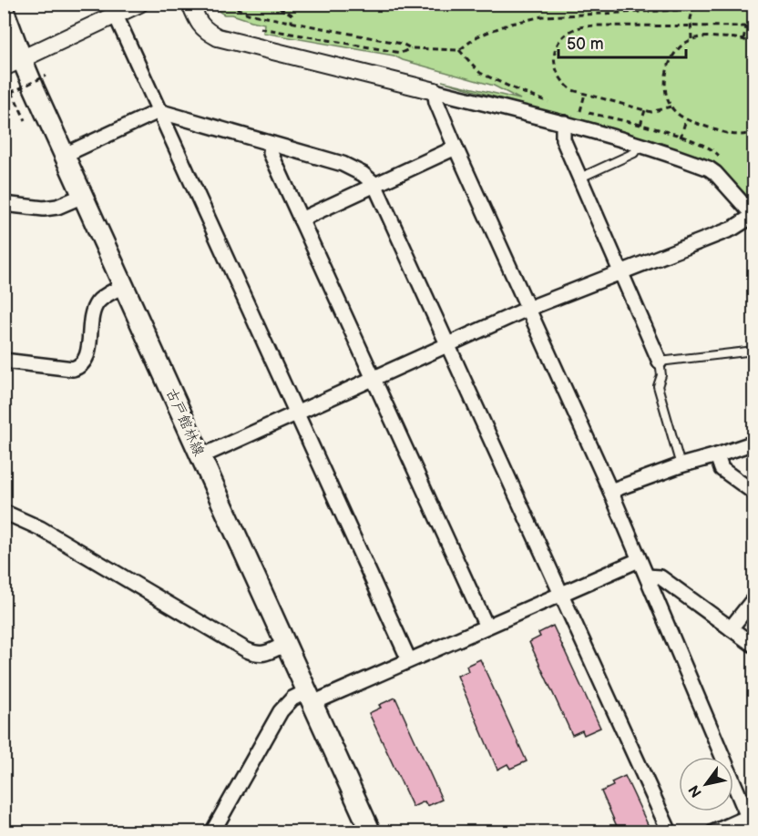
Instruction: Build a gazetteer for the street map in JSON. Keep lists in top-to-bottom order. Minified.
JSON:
{"streets":{"main road":["古戸館林線"]},"scale_bar":"50 m","north":"bottom left"}
